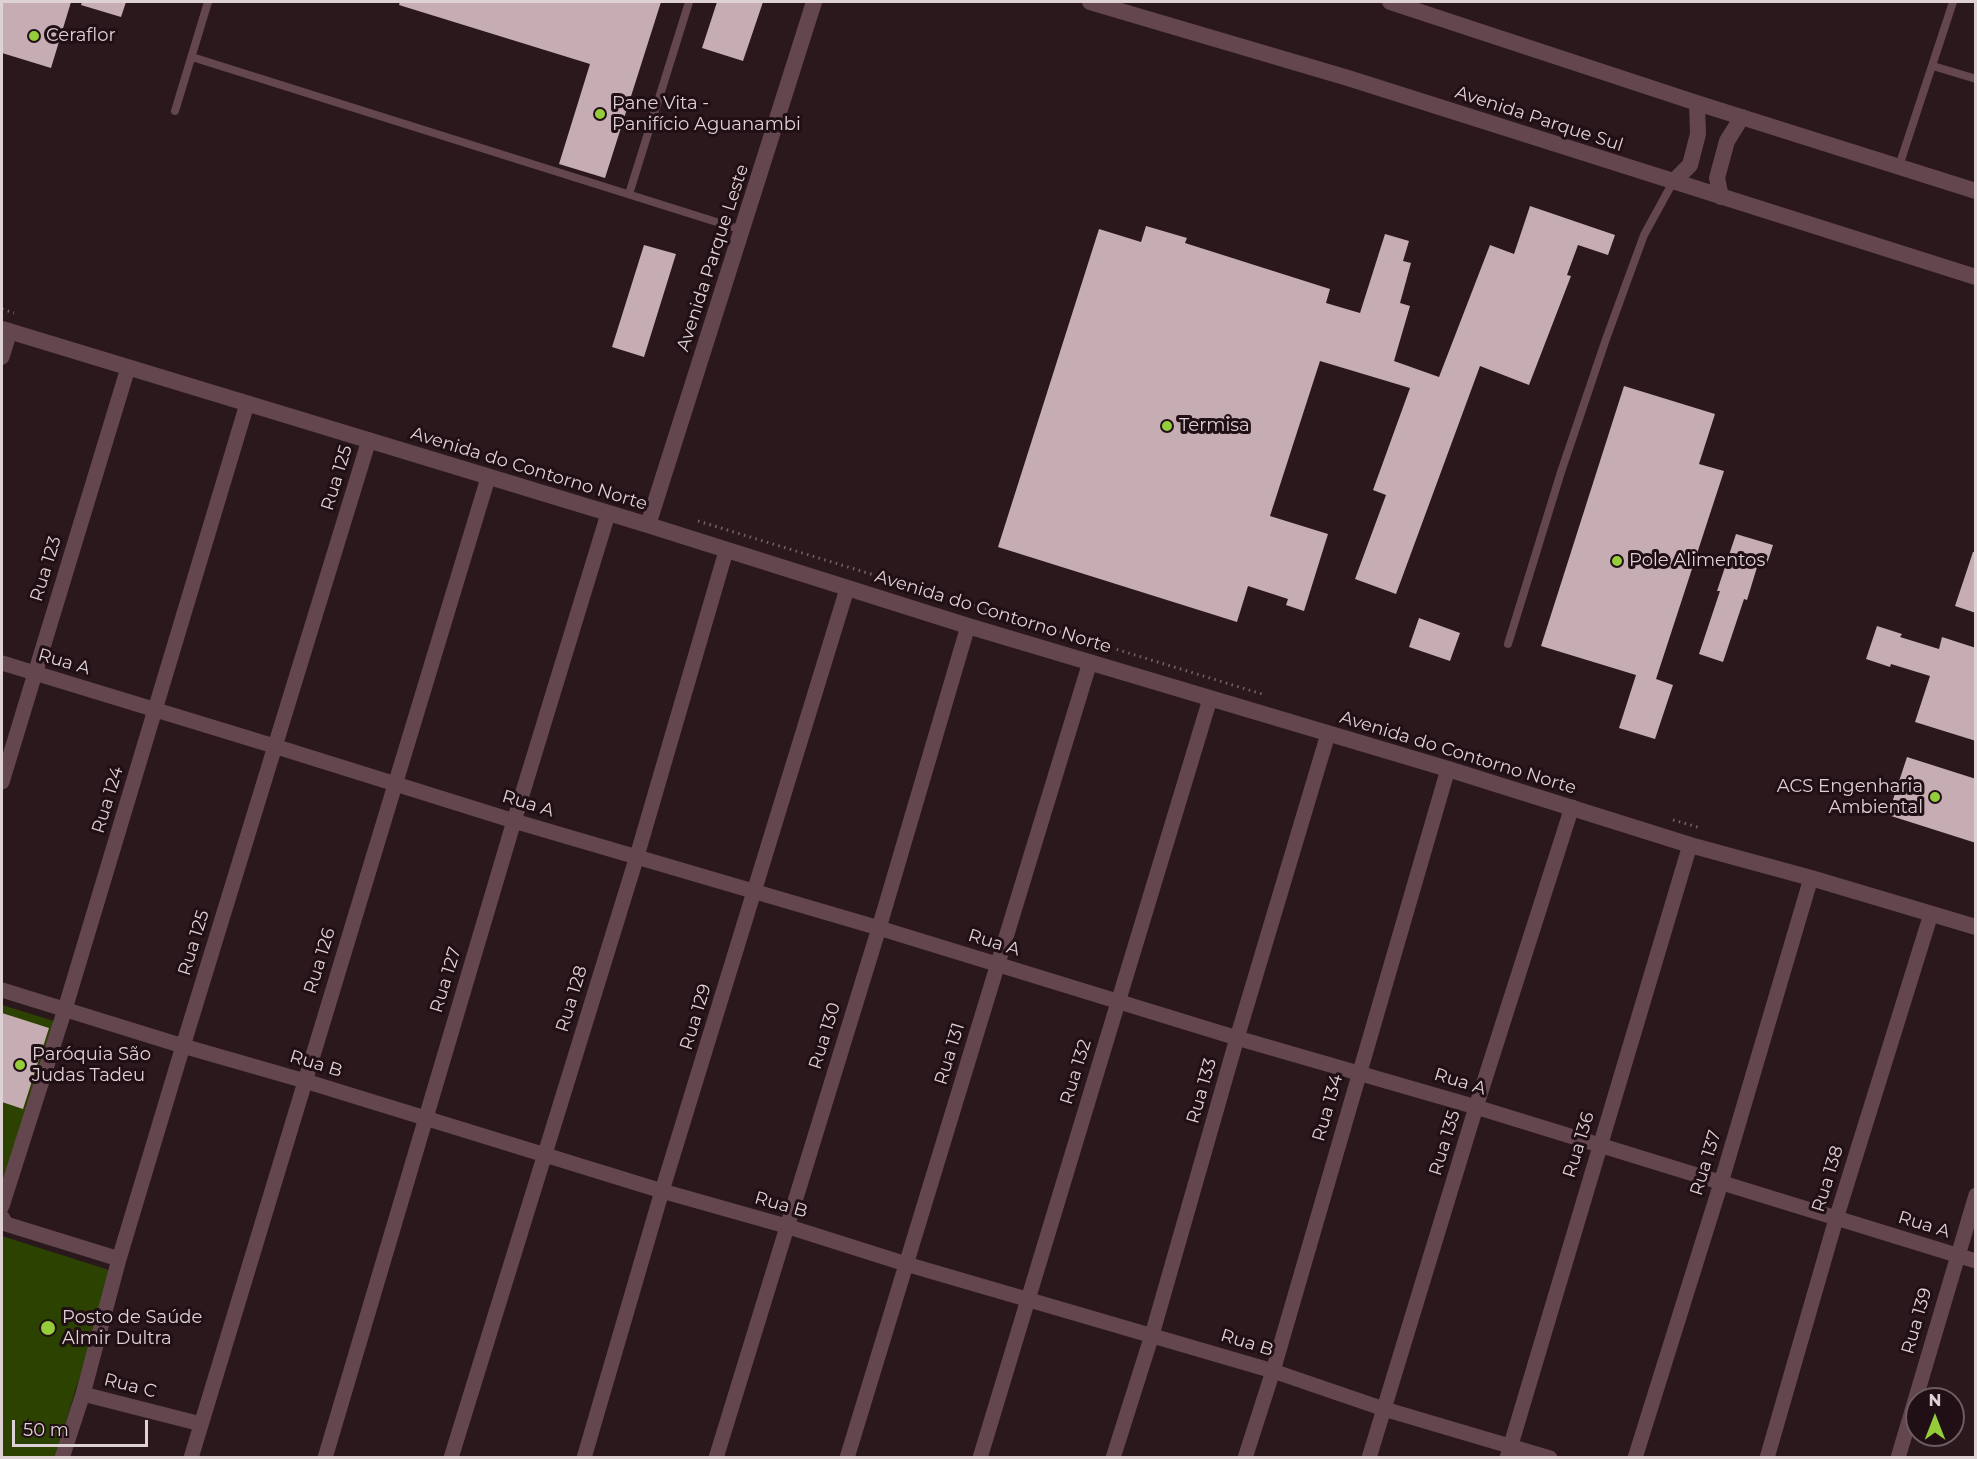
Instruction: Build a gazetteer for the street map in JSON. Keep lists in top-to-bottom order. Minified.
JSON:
{"streets":{"street":["Avenida Parque Sul","Avenida Parque Leste","Avenida do Contorno Norte","Rua 125","Rua 123","Rua A","Rua 124","Rua 126","Rua 127","Rua 128","Rua 129","Rua 130","Rua 131","Rua B","Rua 132","Rua 133","Rua 134","Rua 135","Rua 136","Rua 137","Rua 138","Rua 139","Rua C"]},"crossings":[["Avenida Parque Leste","Avenida do Contorno Norte"],["Avenida do Contorno Norte","Rua 125"],["Avenida do Contorno Norte","Rua 123"],["Avenida do Contorno Norte","Rua 124"],["Avenida do Contorno Norte","Rua 126"],["Avenida do Contorno Norte","Rua 127"],["Avenida do Contorno Norte","Rua 128"],["Avenida do Contorno Norte","Rua 129"],["Avenida do Contorno Norte","Rua 130"],["Avenida do Contorno Norte","Rua 131"],["Avenida do Contorno Norte","Rua 132"],["Avenida do Contorno Norte","Rua 133"],["Avenida do Contorno Norte","Rua 134"],["Avenida do Contorno Norte","Rua 135"],["Avenida do Contorno Norte","Rua 136"],["Avenida do Contorno Norte","Rua 137"],["Avenida do Contorno Norte","Rua 138"],["Rua 125","Rua A"],["Rua 125","Rua B"],["Rua 125","Rua C"],["Rua 123","Rua A"],["Rua A","Rua 124"],["Rua A","Rua 126"],["Rua A","Rua 127"],["Rua A","Rua 128"],["Rua A","Rua 129"],["Rua A","Rua 130"],["Rua A","Rua 131"],["Rua A","Rua 132"],["Rua A","Rua 133"],["Rua A","Rua 134"],["Rua A","Rua 135"],["Rua A","Rua 136"],["Rua A","Rua 137"],["Rua A","Rua 138"],["Rua A","Rua 139"],["Rua 124","Rua B"],["Rua 126","Rua B"],["Rua 126","Rua C"],["Rua 127","Rua B"],["Rua 128","Rua B"],["Rua 129","Rua B"],["Rua 130","Rua B"],["Rua 131","Rua B"],["Rua B","Rua 132"],["Rua B","Rua 133"],["Rua B","Rua 134"],["Rua B","Rua 135"],["Rua B","Rua 136"]],"places":["Ceraflor","Pane Vita - Panifício Aguanambi","Termisa","Pole Alimentos","ACS Engenharia Ambiental","Paróquia São Judas Tadeu","Posto de Saúde Almir Dultra"],"scale_bar":"50 m","north":"top"}
